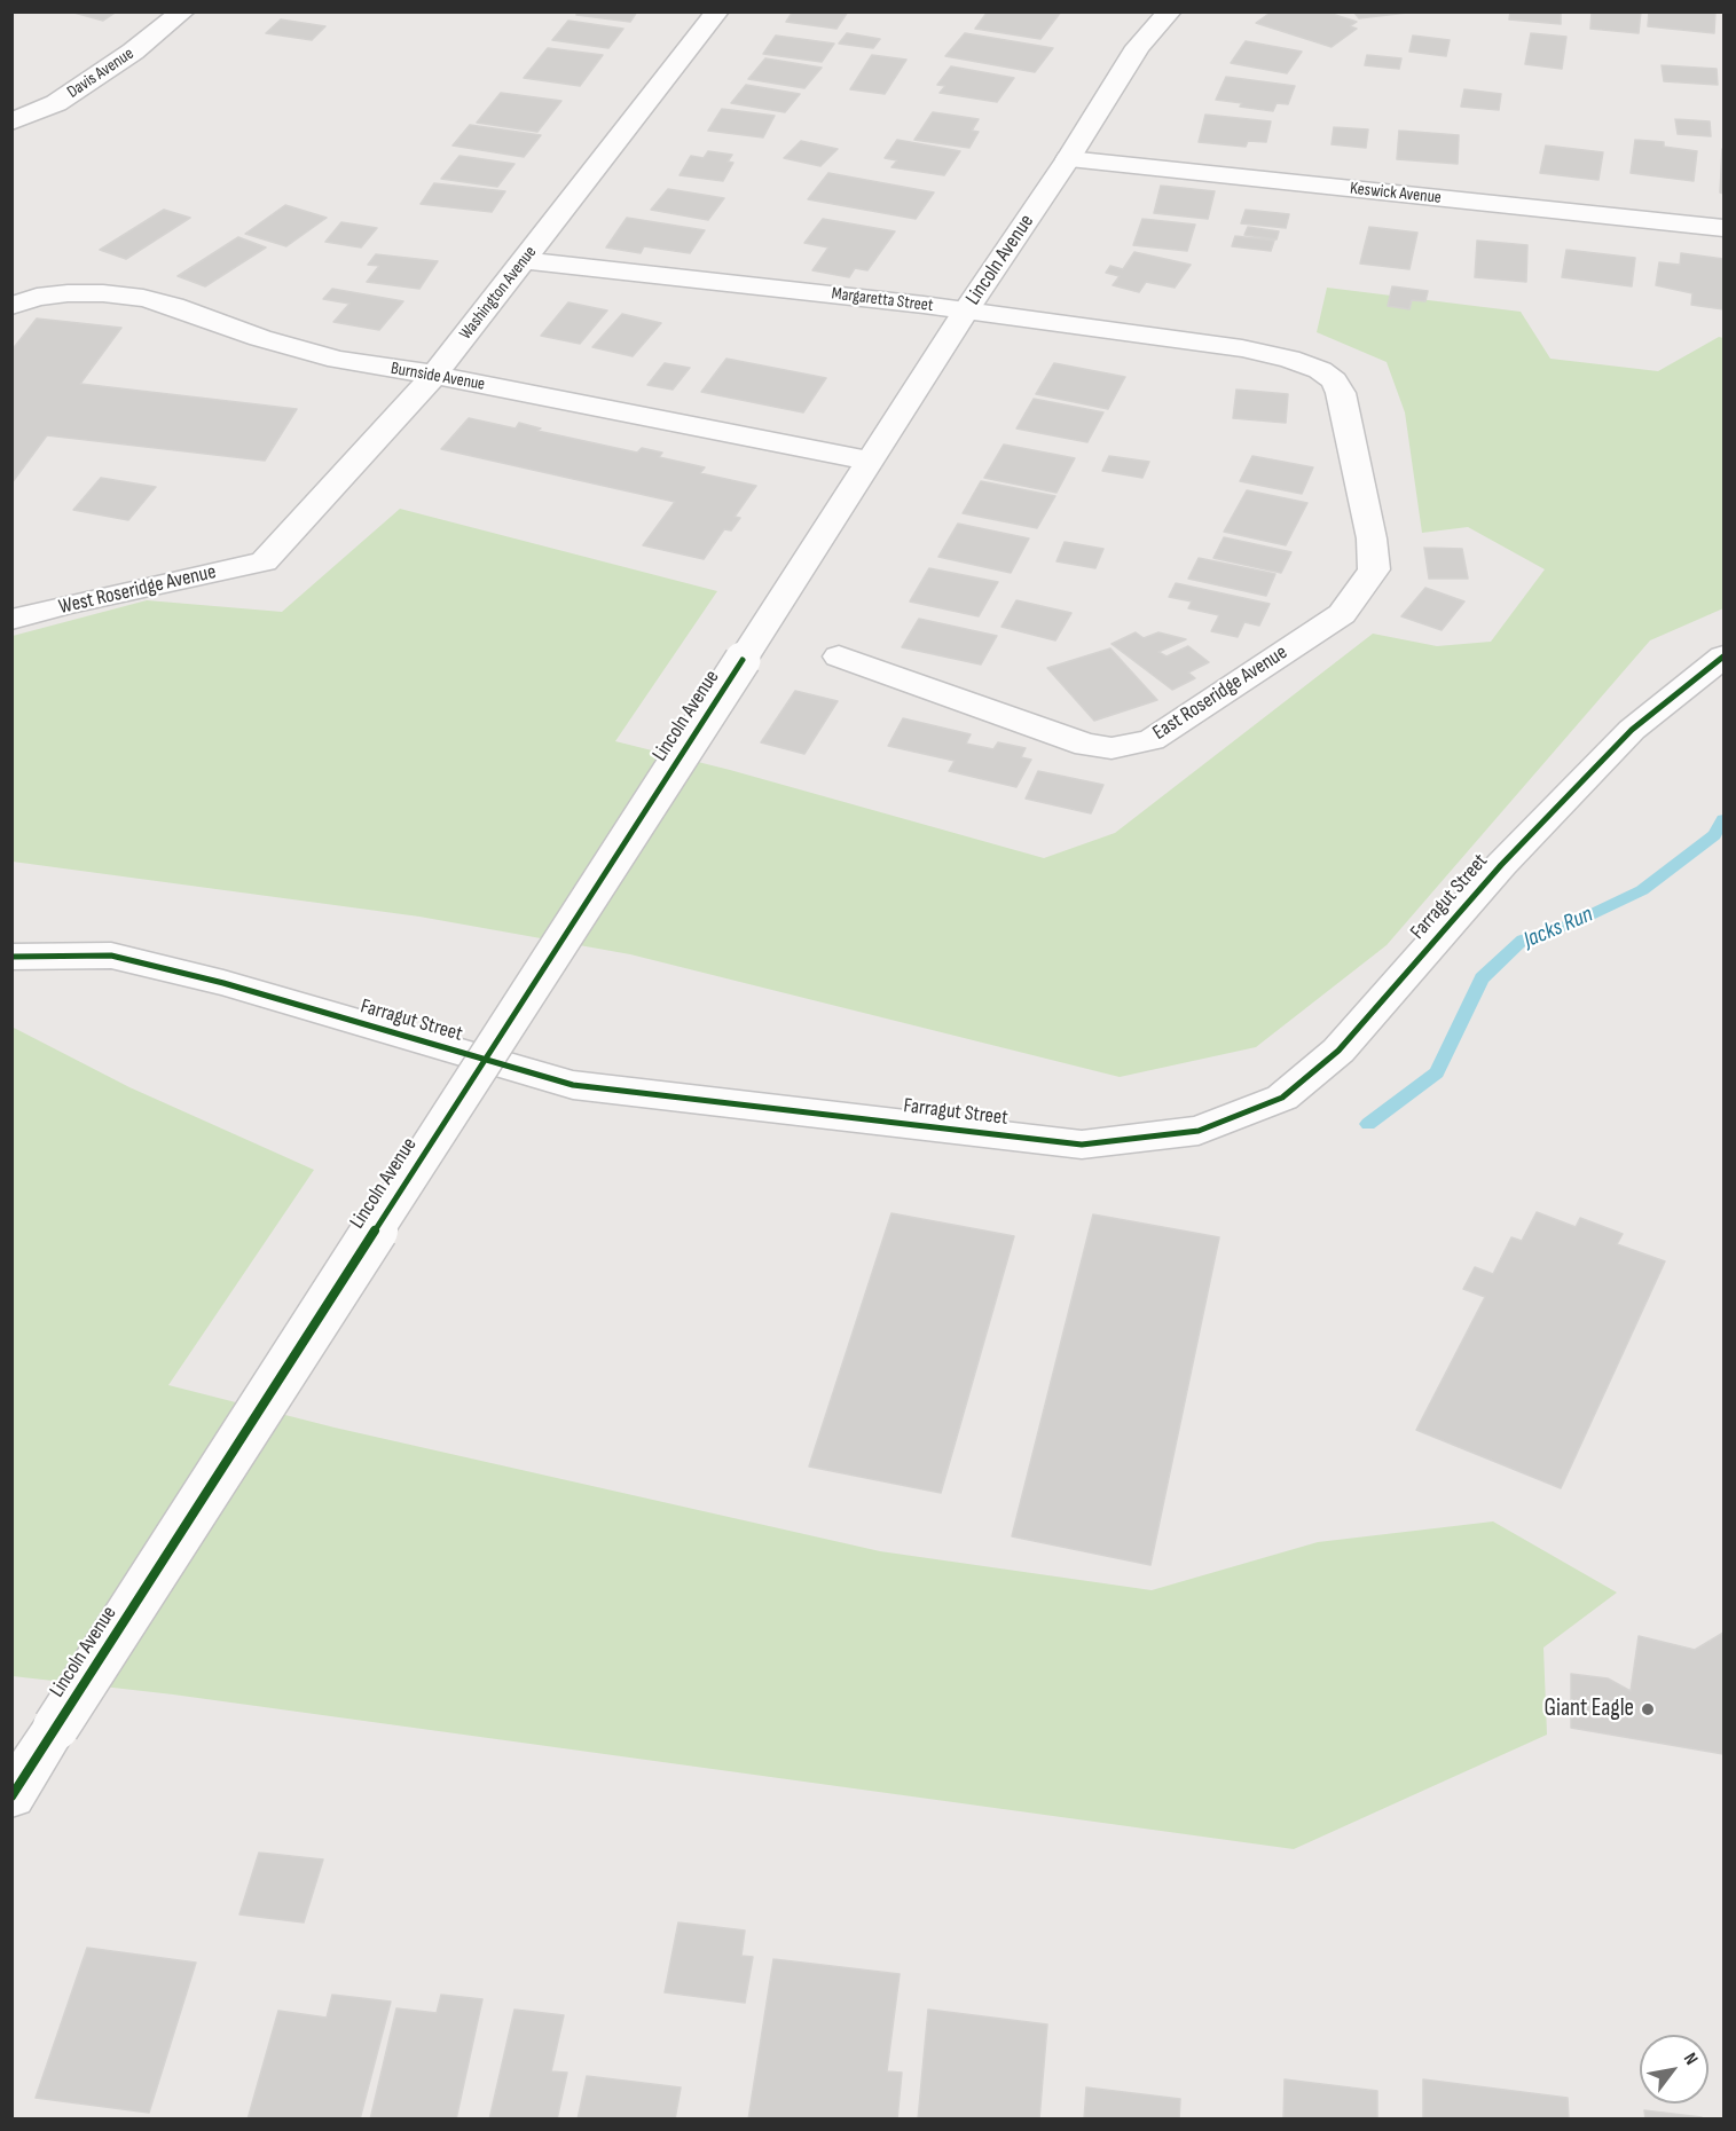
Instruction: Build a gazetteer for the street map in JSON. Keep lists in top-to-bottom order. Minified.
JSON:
{"streets":{"street":["Davis Avenue","Keswick Avenue","Lincoln Avenue","Washington Avenue","Margaretta Street","Burnside Avenue","West Roseridge Avenue","East Roseridge Avenue","Farragut Street"]},"crossings":[["Keswick Avenue","Lincoln Avenue"],["Lincoln Avenue","Margaretta Street"],["Lincoln Avenue","Burnside Avenue"],["Washington Avenue","Margaretta Street"],["Washington Avenue","Burnside Avenue"],["Washington Avenue","West Roseridge Avenue"],["Margaretta Street","East Roseridge Avenue"]],"water":["Jacks Run"],"places":["Giant Eagle"],"north":"top right"}
